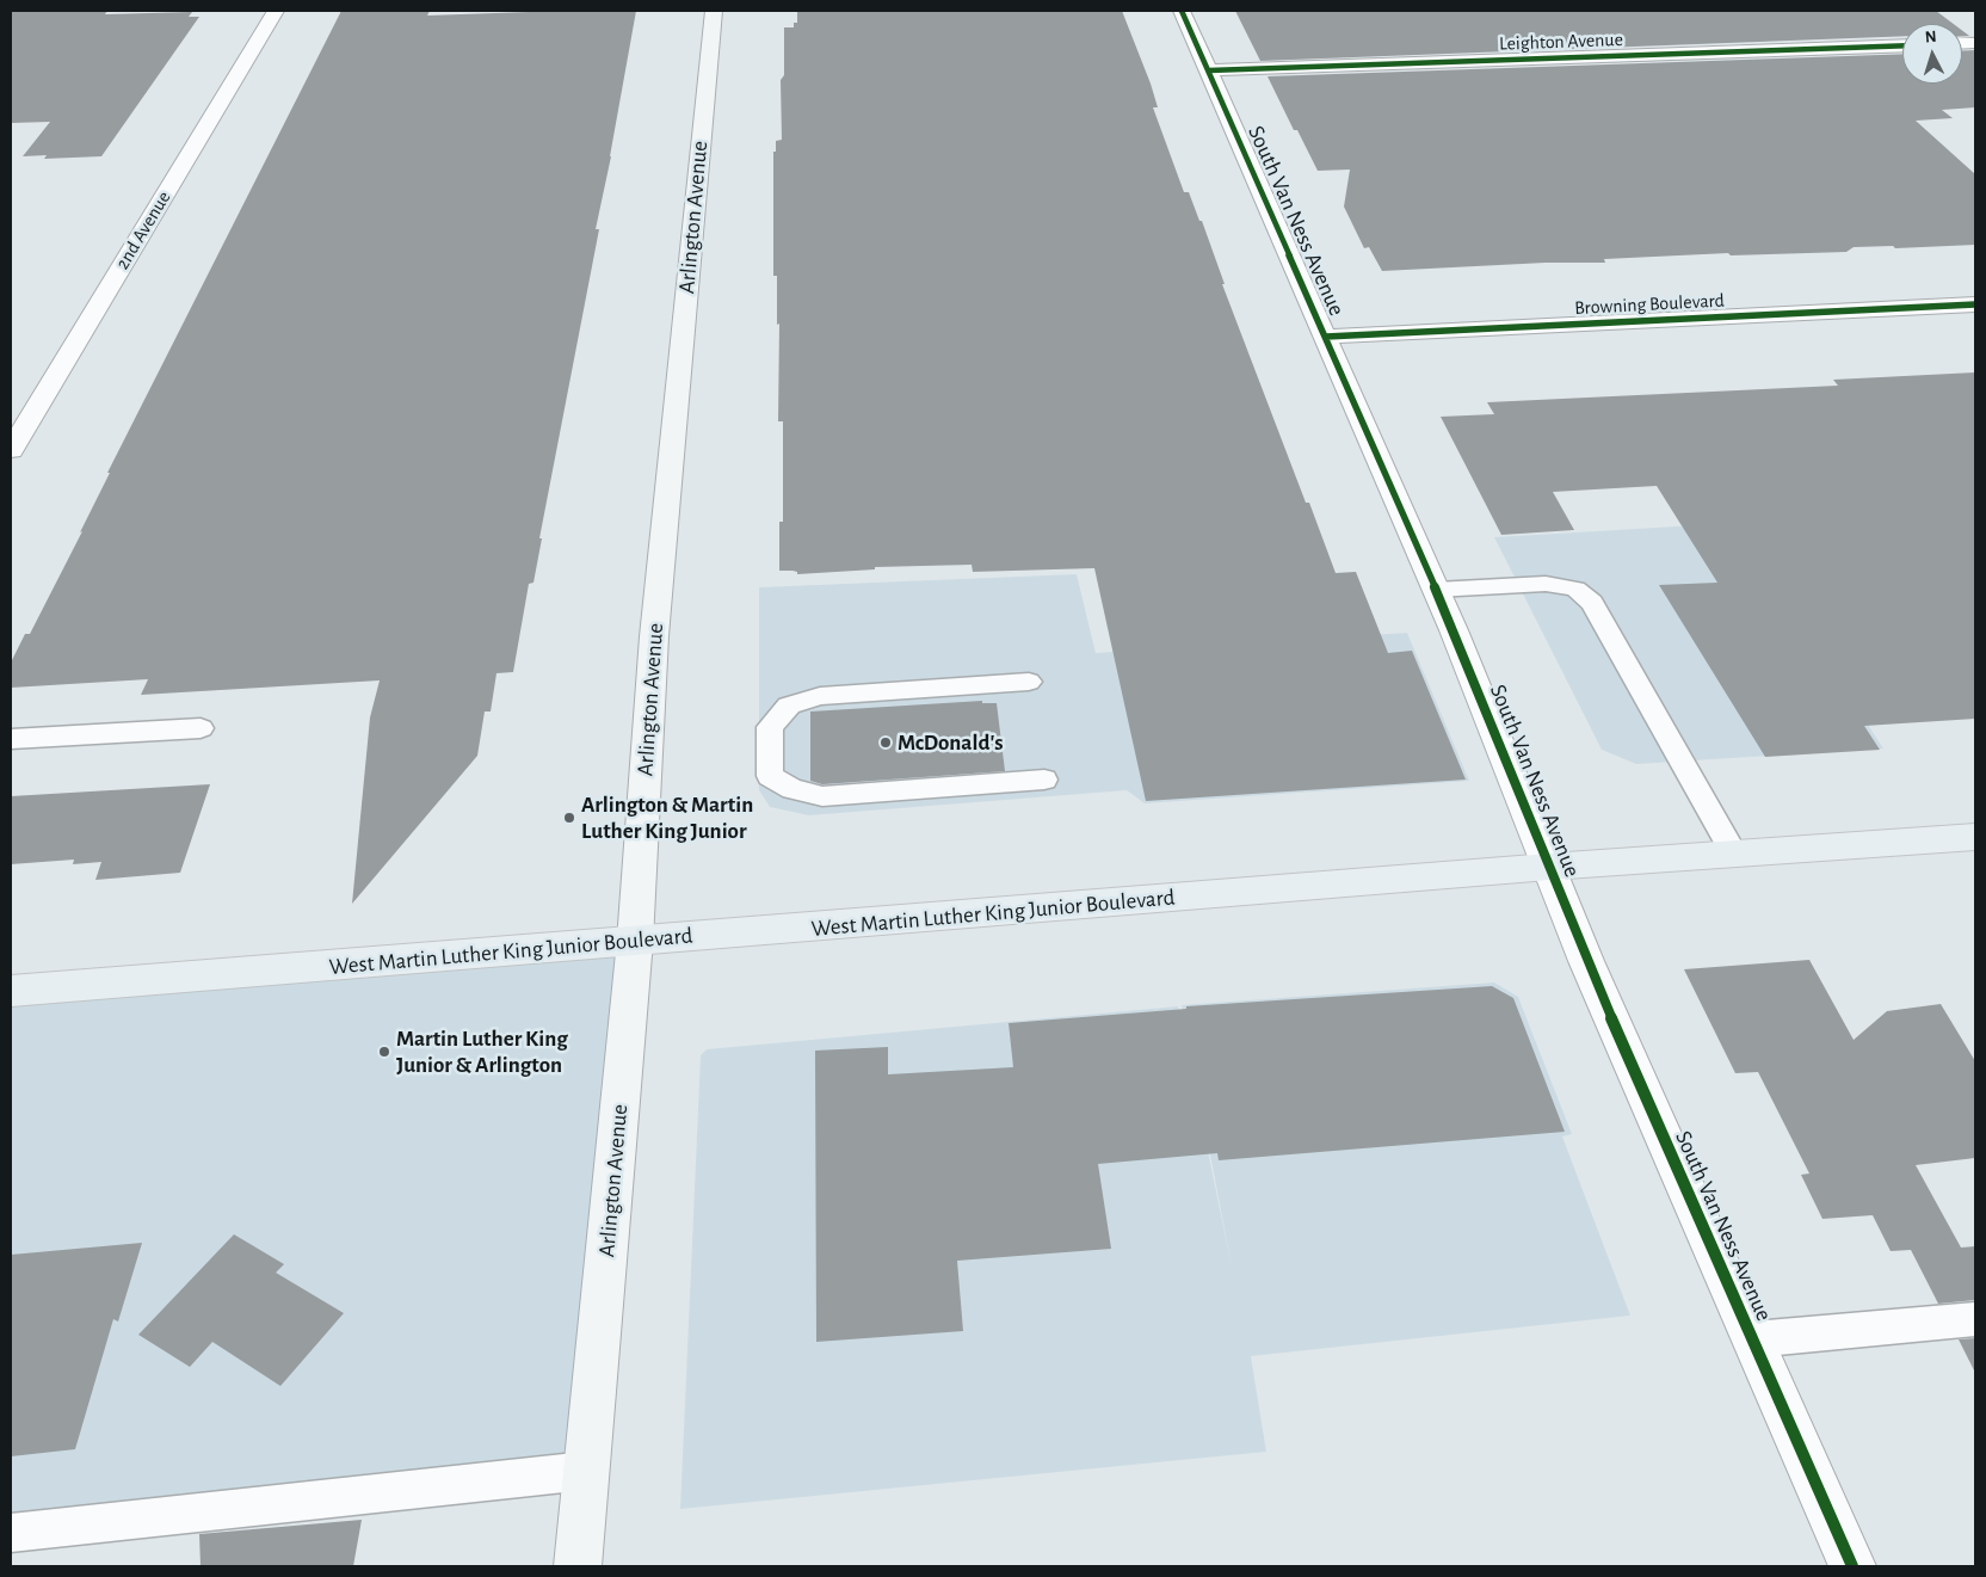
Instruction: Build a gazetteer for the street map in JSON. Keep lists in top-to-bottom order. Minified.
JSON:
{"streets":{"main road":["Arlington Avenue","West Martin Luther King Junior Boulevard"],"street":["Leighton Avenue","South Van Ness Avenue","2nd Avenue","Browning Boulevard"]},"crossings":[["Leighton Avenue","South Van Ness Avenue"],["Arlington Avenue","West Martin Luther King Junior Boulevard"],["South Van Ness Avenue","Browning Boulevard"],["South Van Ness Avenue","West Martin Luther King Junior Boulevard"]],"places":["McDonald's","Arlington & Martin Luther King Junior","Martin Luther King Junior & Arlington"],"north":"top"}
